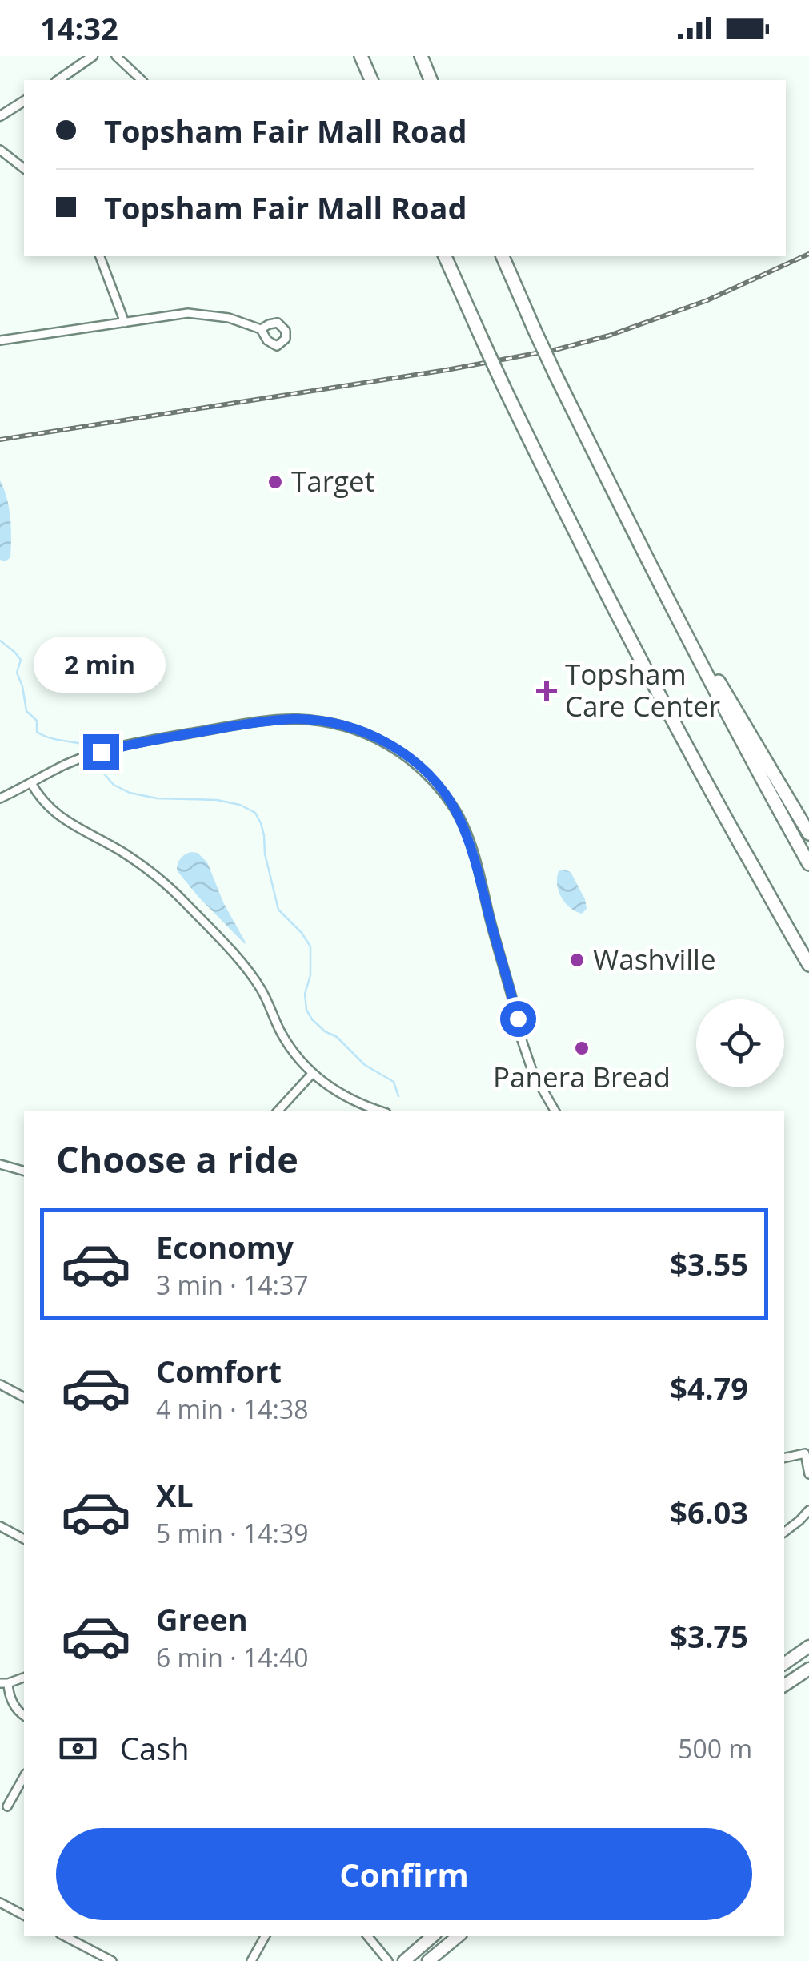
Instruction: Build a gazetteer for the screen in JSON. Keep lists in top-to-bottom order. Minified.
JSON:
{"places":{"other":["Target","Washville","Panera Bread"],"health":["Topsham Care Center"]},"page":{"status":"14:32","banner":["Topsham Fair Mall Road","Topsham Fair Mall Road"],"bubble":"2 min","heading":"Choose a ride","list":[{"name":"Economy","note":"3 min · 14:37","value":"$3.55"},{"name":"Comfort","note":"4 min · 14:38","value":"$4.79"},{"name":"XL","note":"5 min · 14:39","value":"$6.03"},{"name":"Green","note":"6 min · 14:40","value":"$3.75"}],"pay":["Cash","500 m"],"buttons":"Confirm"}}
